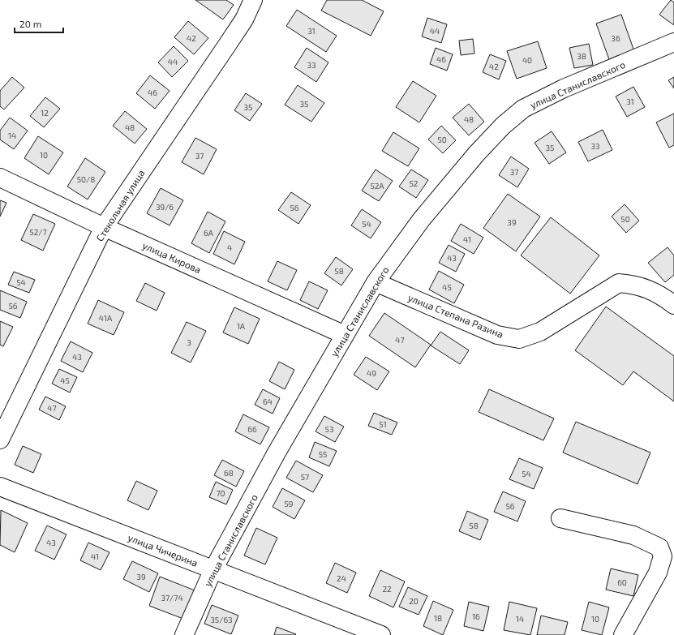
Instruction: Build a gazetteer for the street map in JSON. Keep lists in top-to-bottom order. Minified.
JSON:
{"streets":{"street":["улица Станиславского","Стекольная улица","улица Кирова","улица Степана Разина","улица Чичерина"]},"crossings":[["улица Станиславского","улица Кирова"],["улица Станиславского","улица Степана Разина"],["улица Станиславского","улица Чичерина"],["Стекольная улица","улица Кирова"]],"house_numbers":["31","44","42","36","38","46","40","44","33","42","46","31","35","35","12","48","48","14","50","33","35","10","37","37","50/8","52","52А","39/6","56","50","39","54","52/7","6А","41","4","43","58","54","45","56","41А","1А","47","3","43","49","45","64","47","51","66","53","55","68","54","57","70","59","56","58","43","41","39","24","60","22","37/74","20","16","18","14","10","35/63"],"scale_bar":"20 m"}
